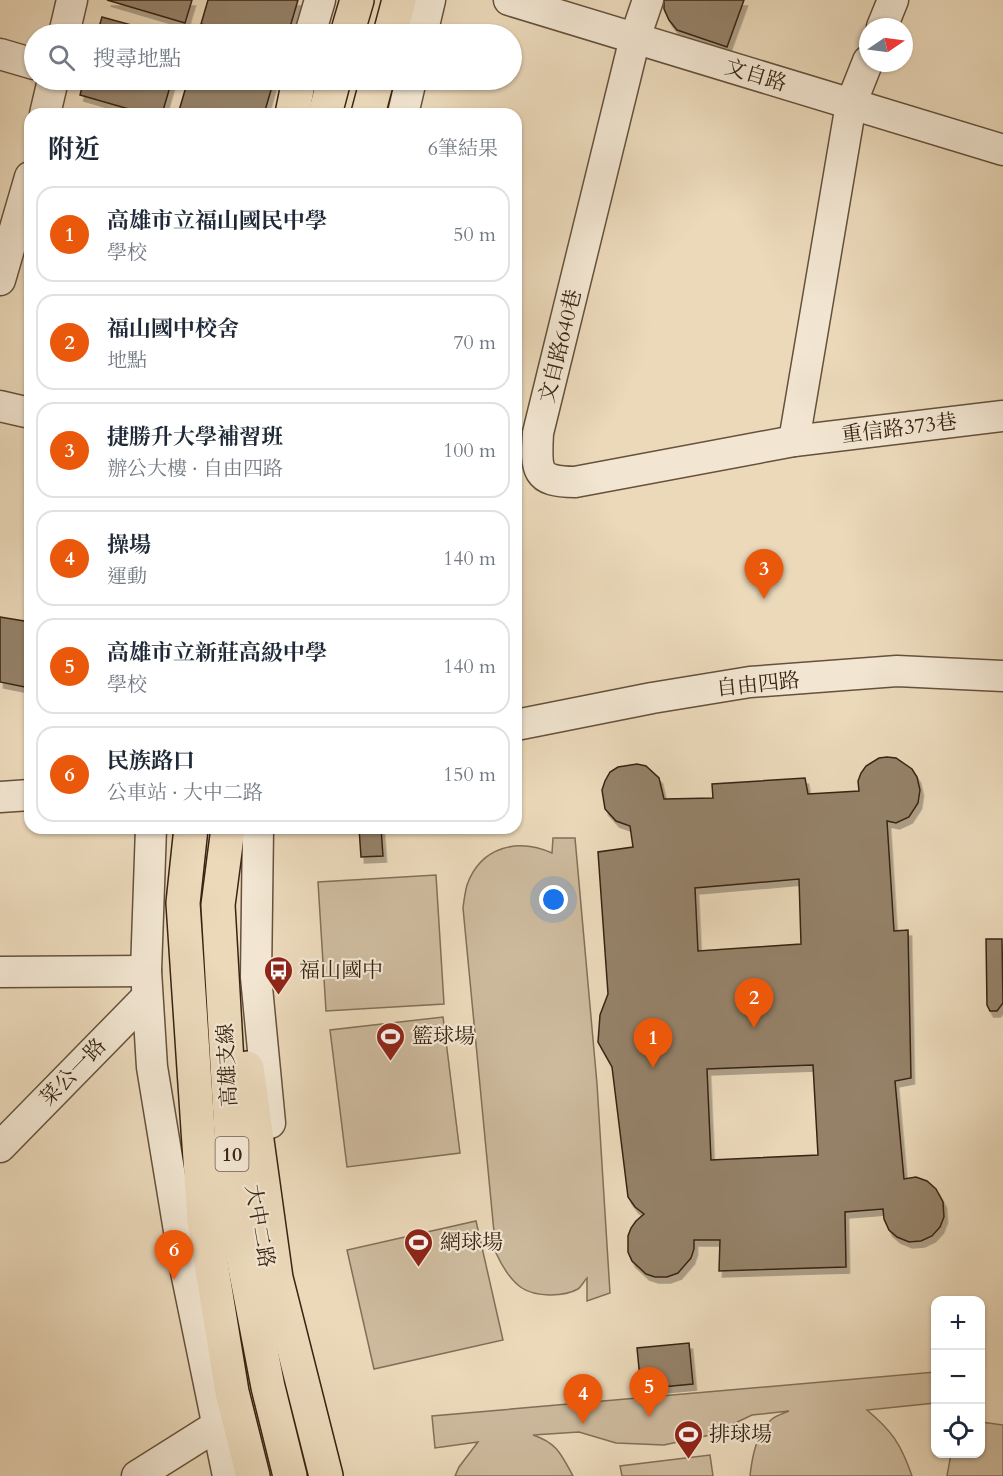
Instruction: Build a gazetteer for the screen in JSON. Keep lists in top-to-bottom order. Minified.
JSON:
{"streets":{"highway":["高雄支線","10"],"street":["文自路","文自路640巷","重信路373巷","自由四路","菜公一路","大中二路"]},"crossings":[["文自路","文自路640巷"],["文自路640巷","重信路373巷"]],"places":{"bus stop":["福山國中"],"sports":["籃球場","網球場","排球場"]},"north":"right","page":{"search":"搜尋地點","heading":["附近","6筆結果"],"list":[{"mark":"1","name":"高雄市立福山國民中學","note":"學校","value":"50 m"},{"mark":"2","name":"福山國中校舍","note":"地點","value":"70 m"},{"mark":"3","name":"捷勝升大學補習班","note":"辦公大樓 · 自由四路","value":"100 m"},{"mark":"4","name":"操場","note":"運動","value":"140 m"},{"mark":"5","name":"高雄市立新莊高級中學","note":"學校","value":"140 m"},{"mark":"6","name":"民族路口","note":"公車站 · 大中二路","value":"150 m"}],"pins":["3","2","1","6","5","4"],"map_buttons":["+","−"]}}
